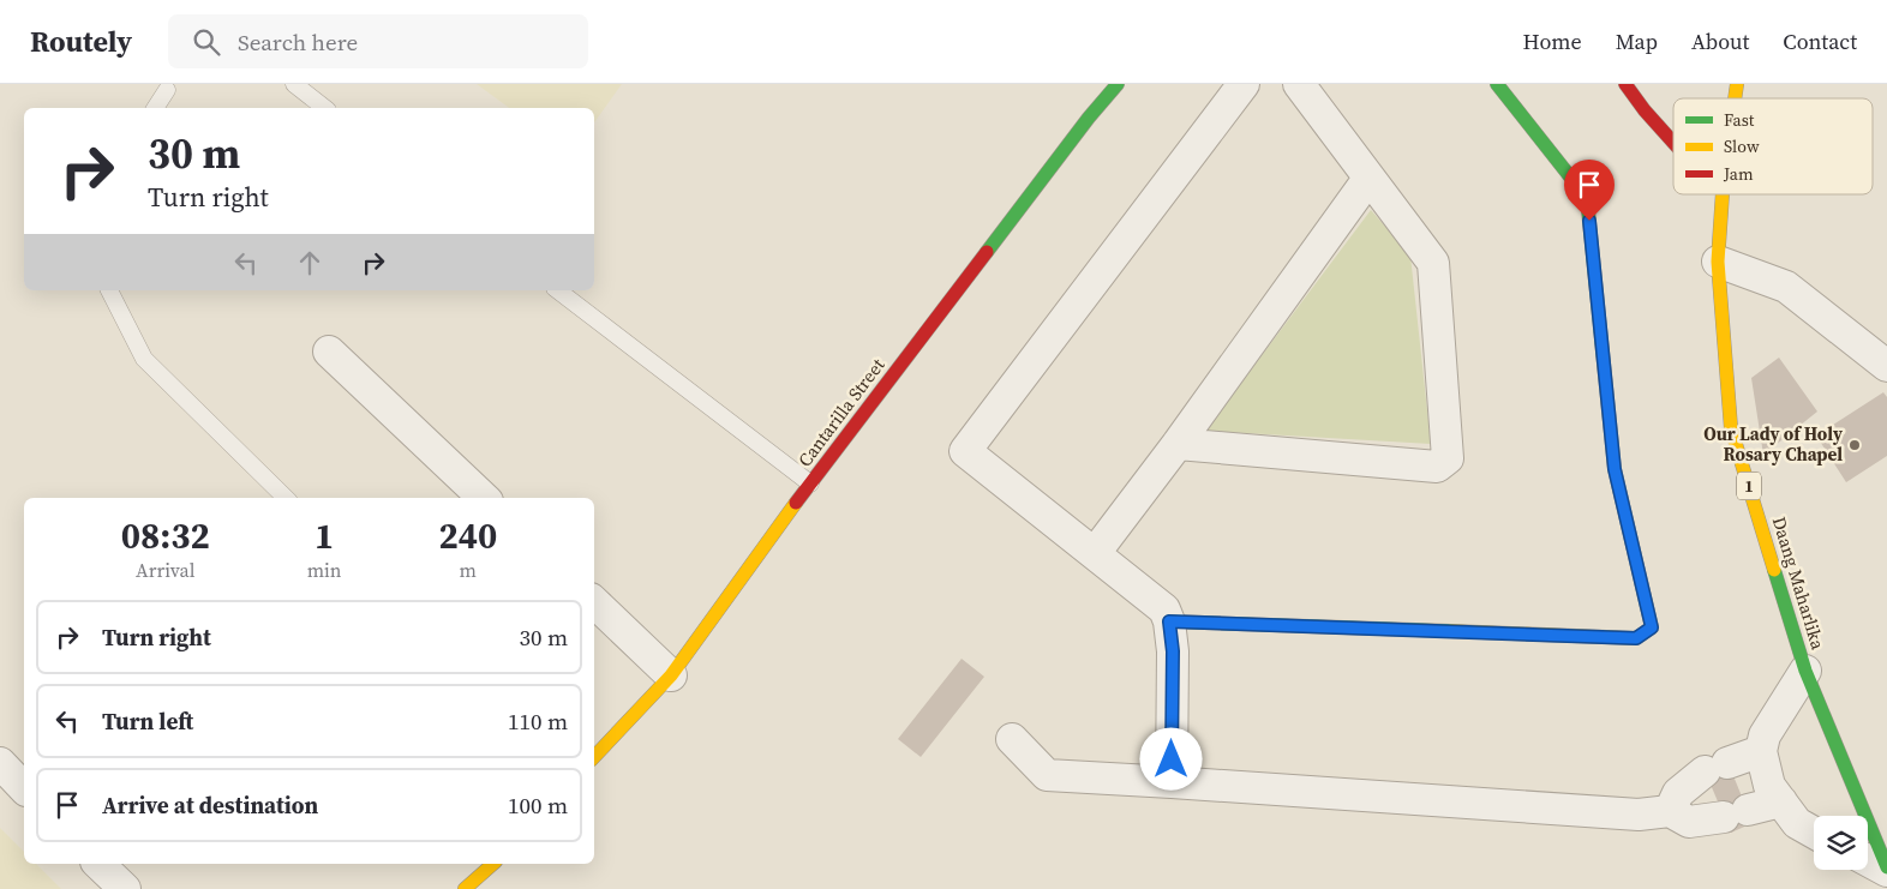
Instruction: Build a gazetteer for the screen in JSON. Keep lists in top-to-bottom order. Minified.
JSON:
{"streets":{"main road":["Cantarilla Street","1","Daang Maharlika"]},"places":["Our Lady of Holy Rosary Chapel"],"legend":["Fast","Slow","Jam"],"page":{"header":"Routely","search":"Search here","nav":["Home","Map","About","Contact"],"turn":["30 m","Turn right"],"eta":["08:32","Arrival","1","min","240","m"],"list":[{"name":"Turn right","value":"30 m"},{"name":"Turn left","value":"110 m"},{"name":"Arrive at destination","value":"100 m"}]}}
